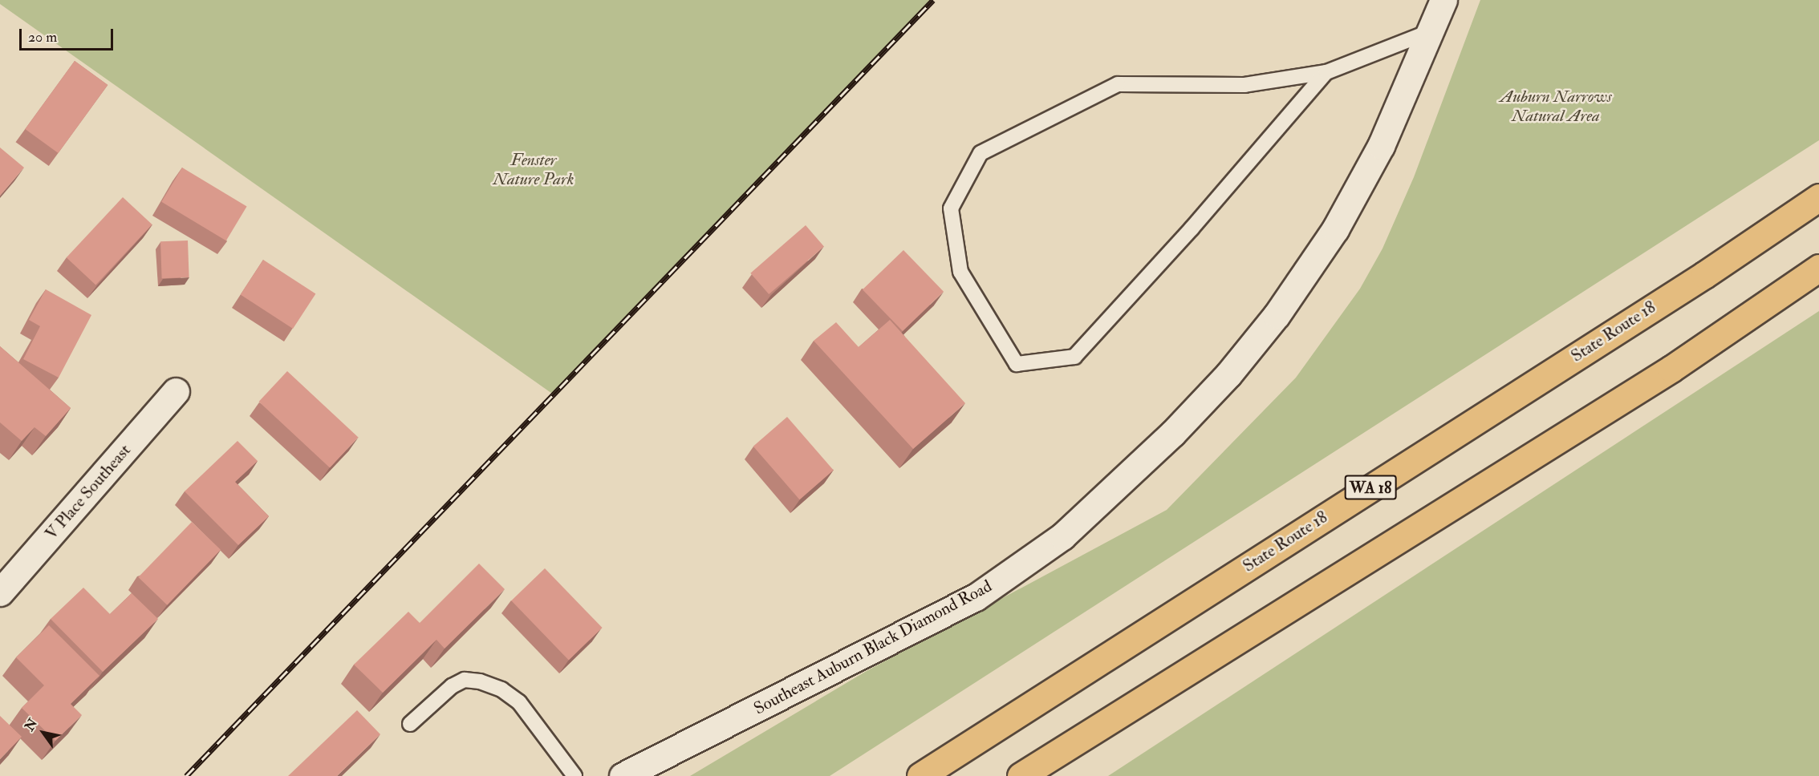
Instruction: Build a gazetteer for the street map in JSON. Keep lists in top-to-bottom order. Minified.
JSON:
{"streets":{"highway":["State Route 18","WA 18"],"main road":["V Place Southeast","Southeast Auburn Black Diamond Road"]},"parks":["Auburn Narrows Natural Area","Fenster Nature Park"],"scale_bar":"20 m","north":"top left"}
